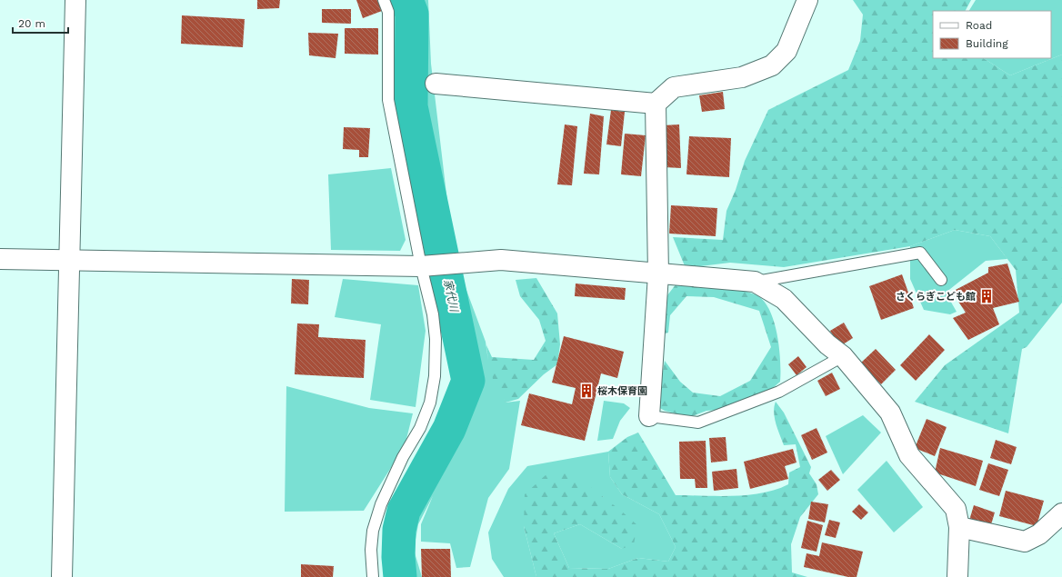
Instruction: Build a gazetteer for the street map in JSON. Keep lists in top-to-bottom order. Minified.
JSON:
{"water":["家代川"],"places":{"building":["さくらぎこども館","桜木保育園"]},"legend":["Road","Building"],"scale_bar":"20 m"}
